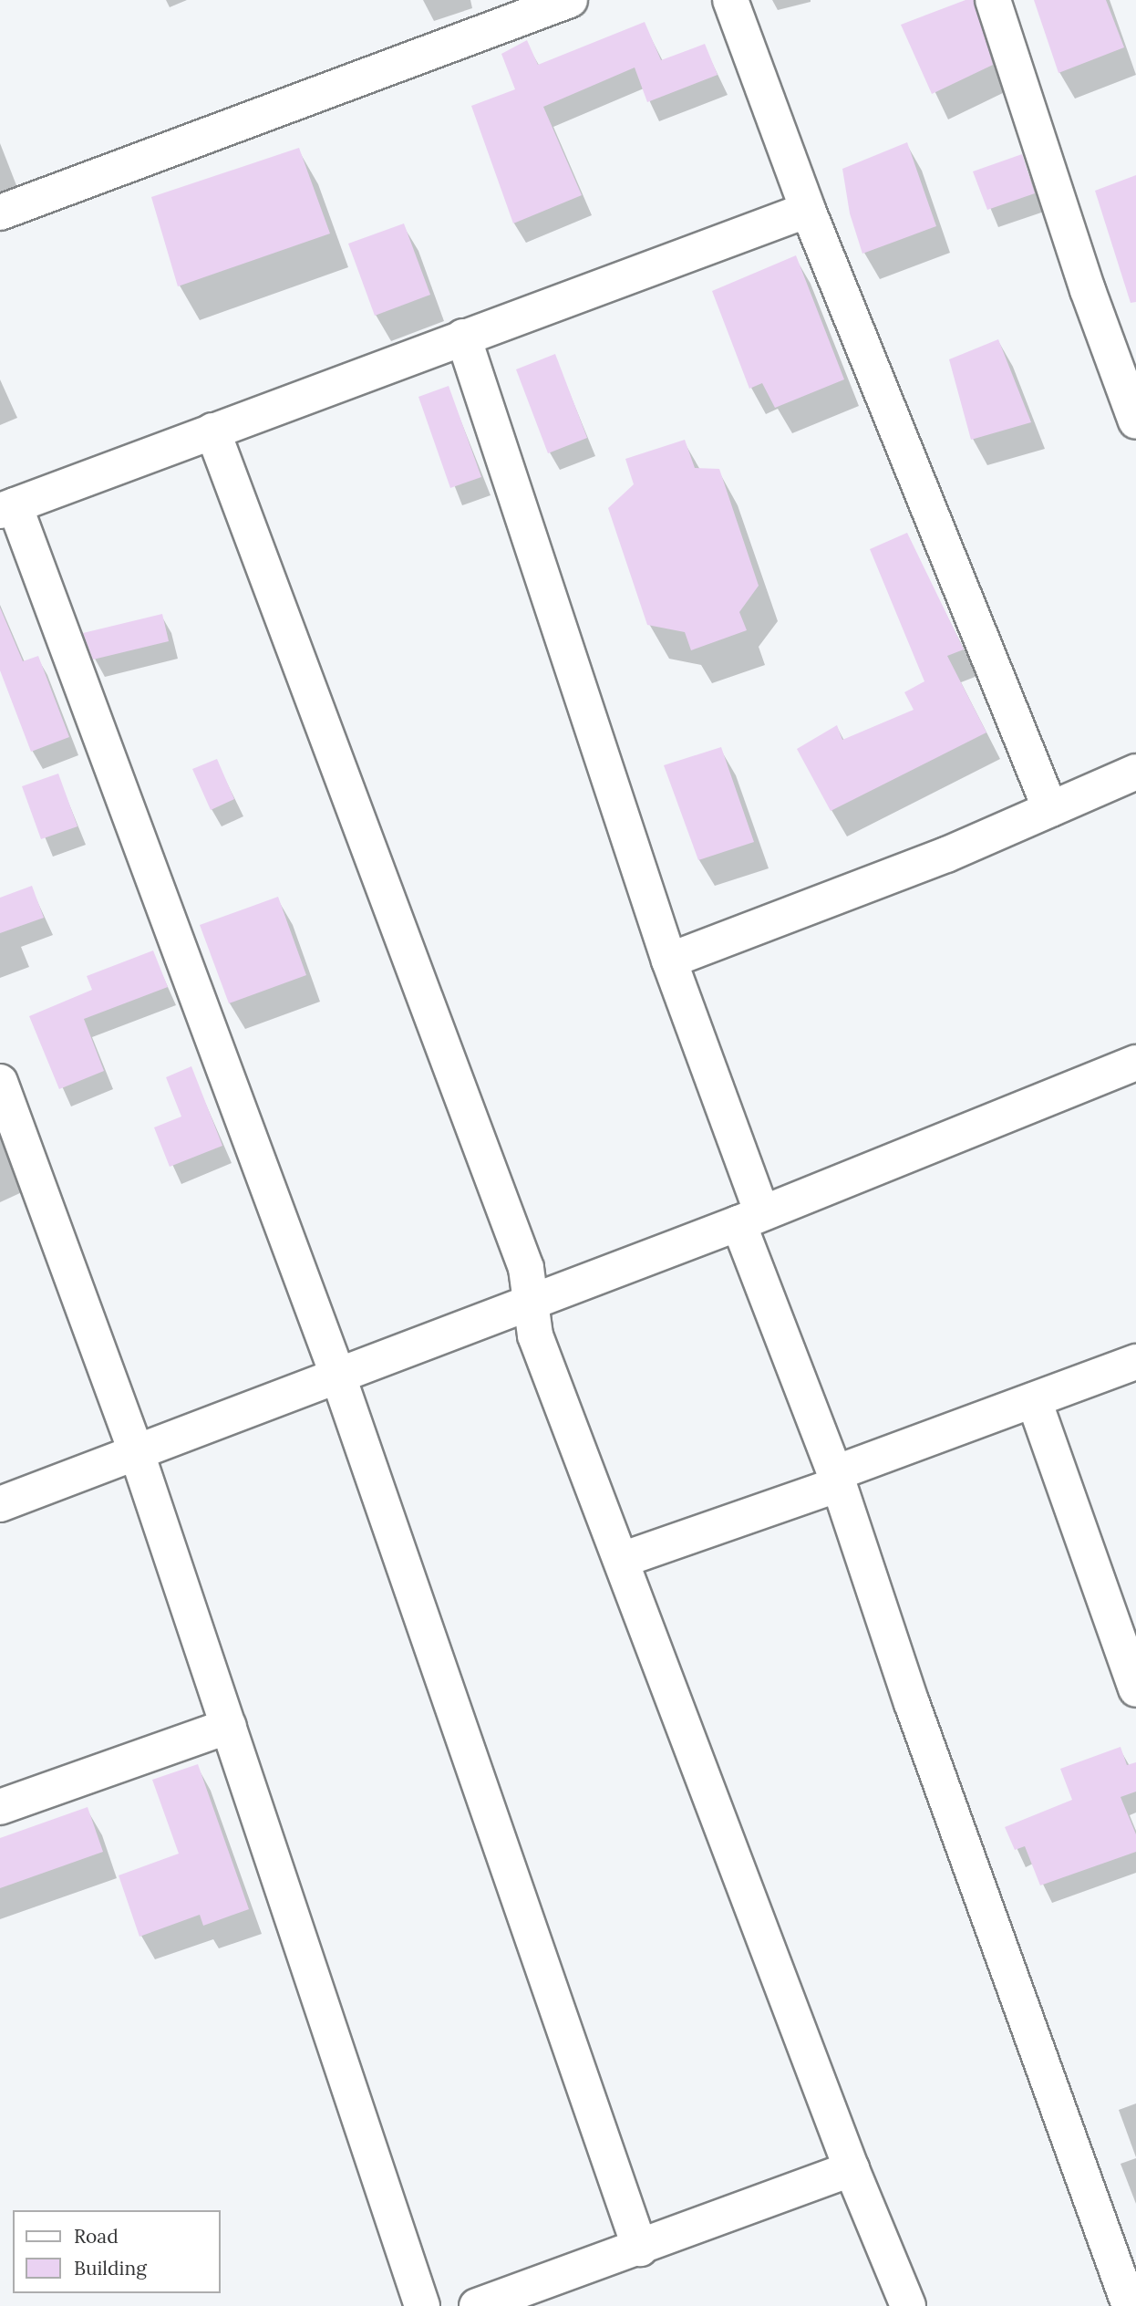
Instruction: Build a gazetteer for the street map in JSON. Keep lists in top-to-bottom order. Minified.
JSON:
{"legend":["Road","Building"]}
